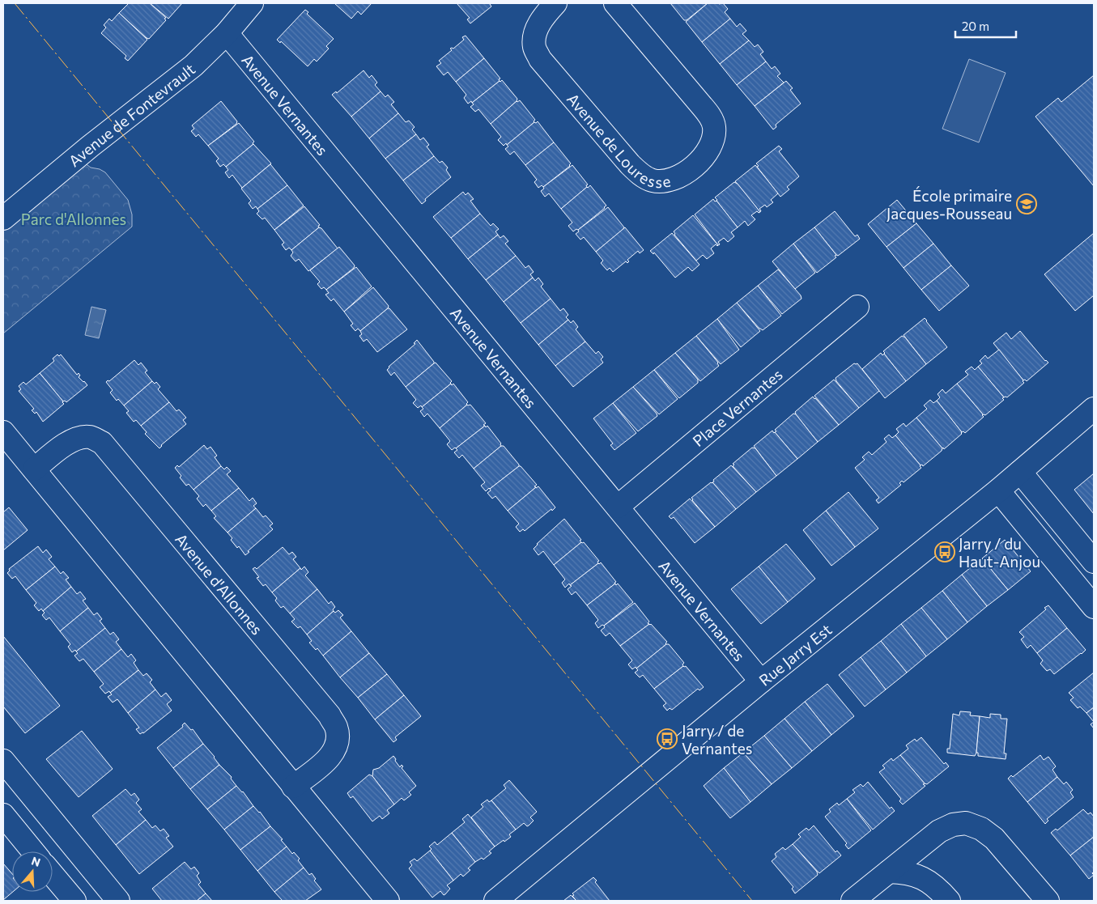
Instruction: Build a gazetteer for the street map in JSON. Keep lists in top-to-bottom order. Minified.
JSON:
{"streets":{"street":["Avenue Vernantes","Avenue de Fontevrault","Avenue de Louresse","Place Vernantes","Avenue d'Allonnes","Rue Jarry Est"]},"crossings":[["Avenue Vernantes","Avenue de Fontevrault"],["Avenue Vernantes","Place Vernantes"],["Avenue Vernantes","Rue Jarry Est"]],"parks":["Parc d'Allonnes"],"places":{"school or university":["École primaire Jacques-Rousseau"],"bus stop":["Jarry / du Haut-Anjou","Jarry / de Vernantes"]},"scale_bar":"20 m","north":"top"}
